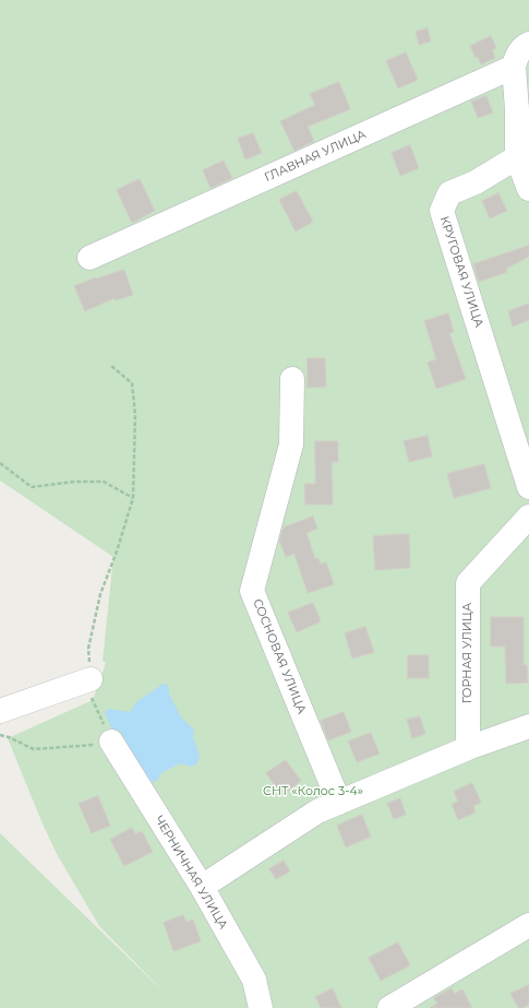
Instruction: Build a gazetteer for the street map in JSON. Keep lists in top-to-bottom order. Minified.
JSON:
{"streets":{"street":["ГЛАВНАЯ УЛИЦА","КРУГОВАЯ УЛИЦА","ГОРНАЯ УЛИЦА","СОСНОВАЯ УЛИЦА","ЧЕРНИЧНАЯ УЛИЦА"]},"parks":["СНТ «Колос 3-4»"]}
